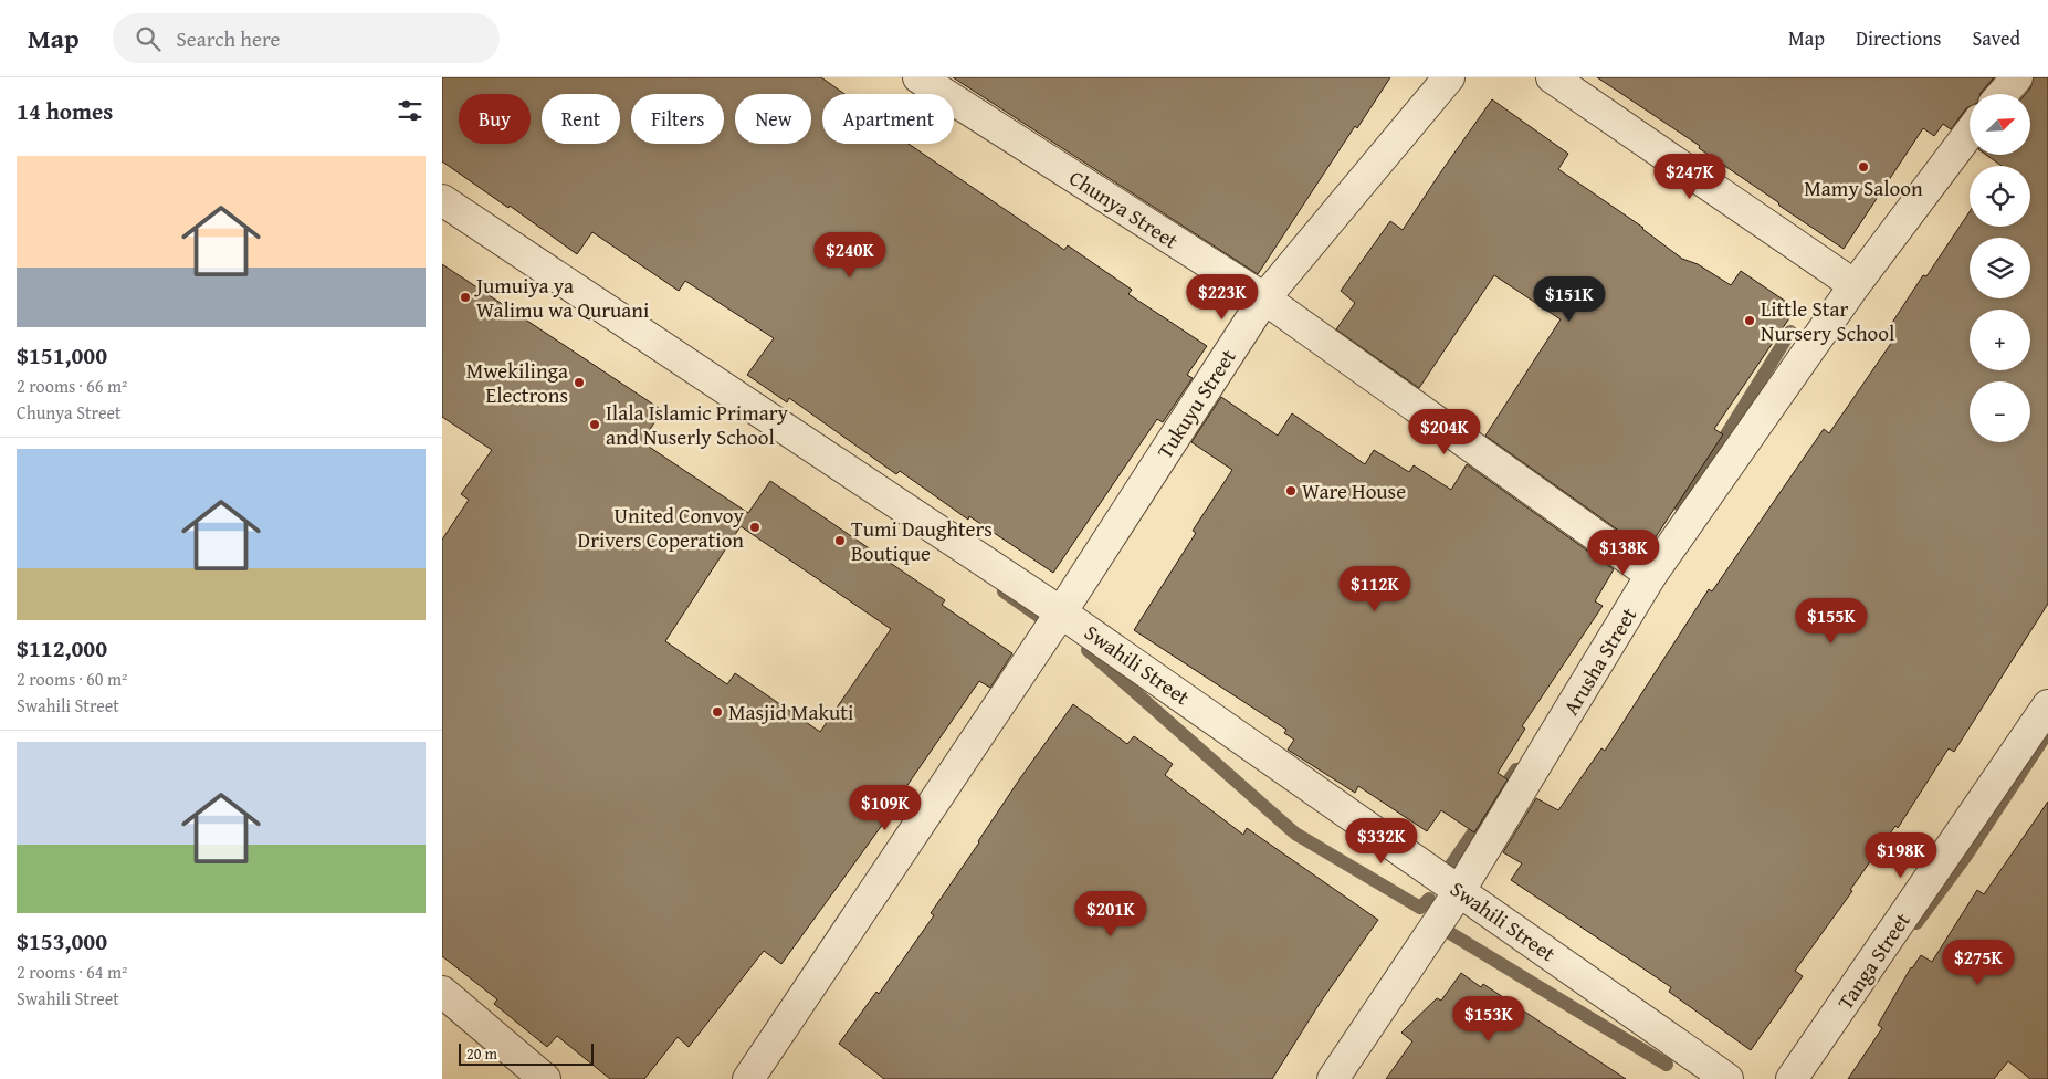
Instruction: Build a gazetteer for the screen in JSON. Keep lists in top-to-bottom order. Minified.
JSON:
{"streets":{"street":["Chunya Street","Tukuyu Street","Arusha Street","Swahili Street","Tanga Street"]},"crossings":[["Chunya Street","Tukuyu Street"],["Chunya Street","Arusha Street"],["Tukuyu Street","Swahili Street"],["Arusha Street","Swahili Street"]],"places":["Mamy Saloon","Jumuiya ya Walimu wa Quruani","Little Star Nursery School","Mwekilinga Electrons","Ilala Islamic Primary and Nuserly School","Ware House","United Convoy Drivers Coperation","Tumi Daughters Boutique","Masjid Makuti"],"scale_bar":"20 m","north":"top right","page":{"header":"Map","search":"Search here","nav":["Map","Directions","Saved"],"heading":"14 homes","map_buttons":["+","−"],"chip":["Buy","Rent","Filters","New","Apartment"],"list":[{"name":"$151,000","note":"2 rooms · 66 m² · Chunya Street"},{"name":"$112,000","note":"2 rooms · 60 m² · Swahili Street"},{"name":"$153,000","note":"2 rooms · 64 m² · Swahili Street"}],"price":["$247K","$240K","$223K","$151K","$204K","$138K","$112K","$155K","$109K","$332K","$198K","$201K","$275K","$153K"],"scale":"20 m"}}
